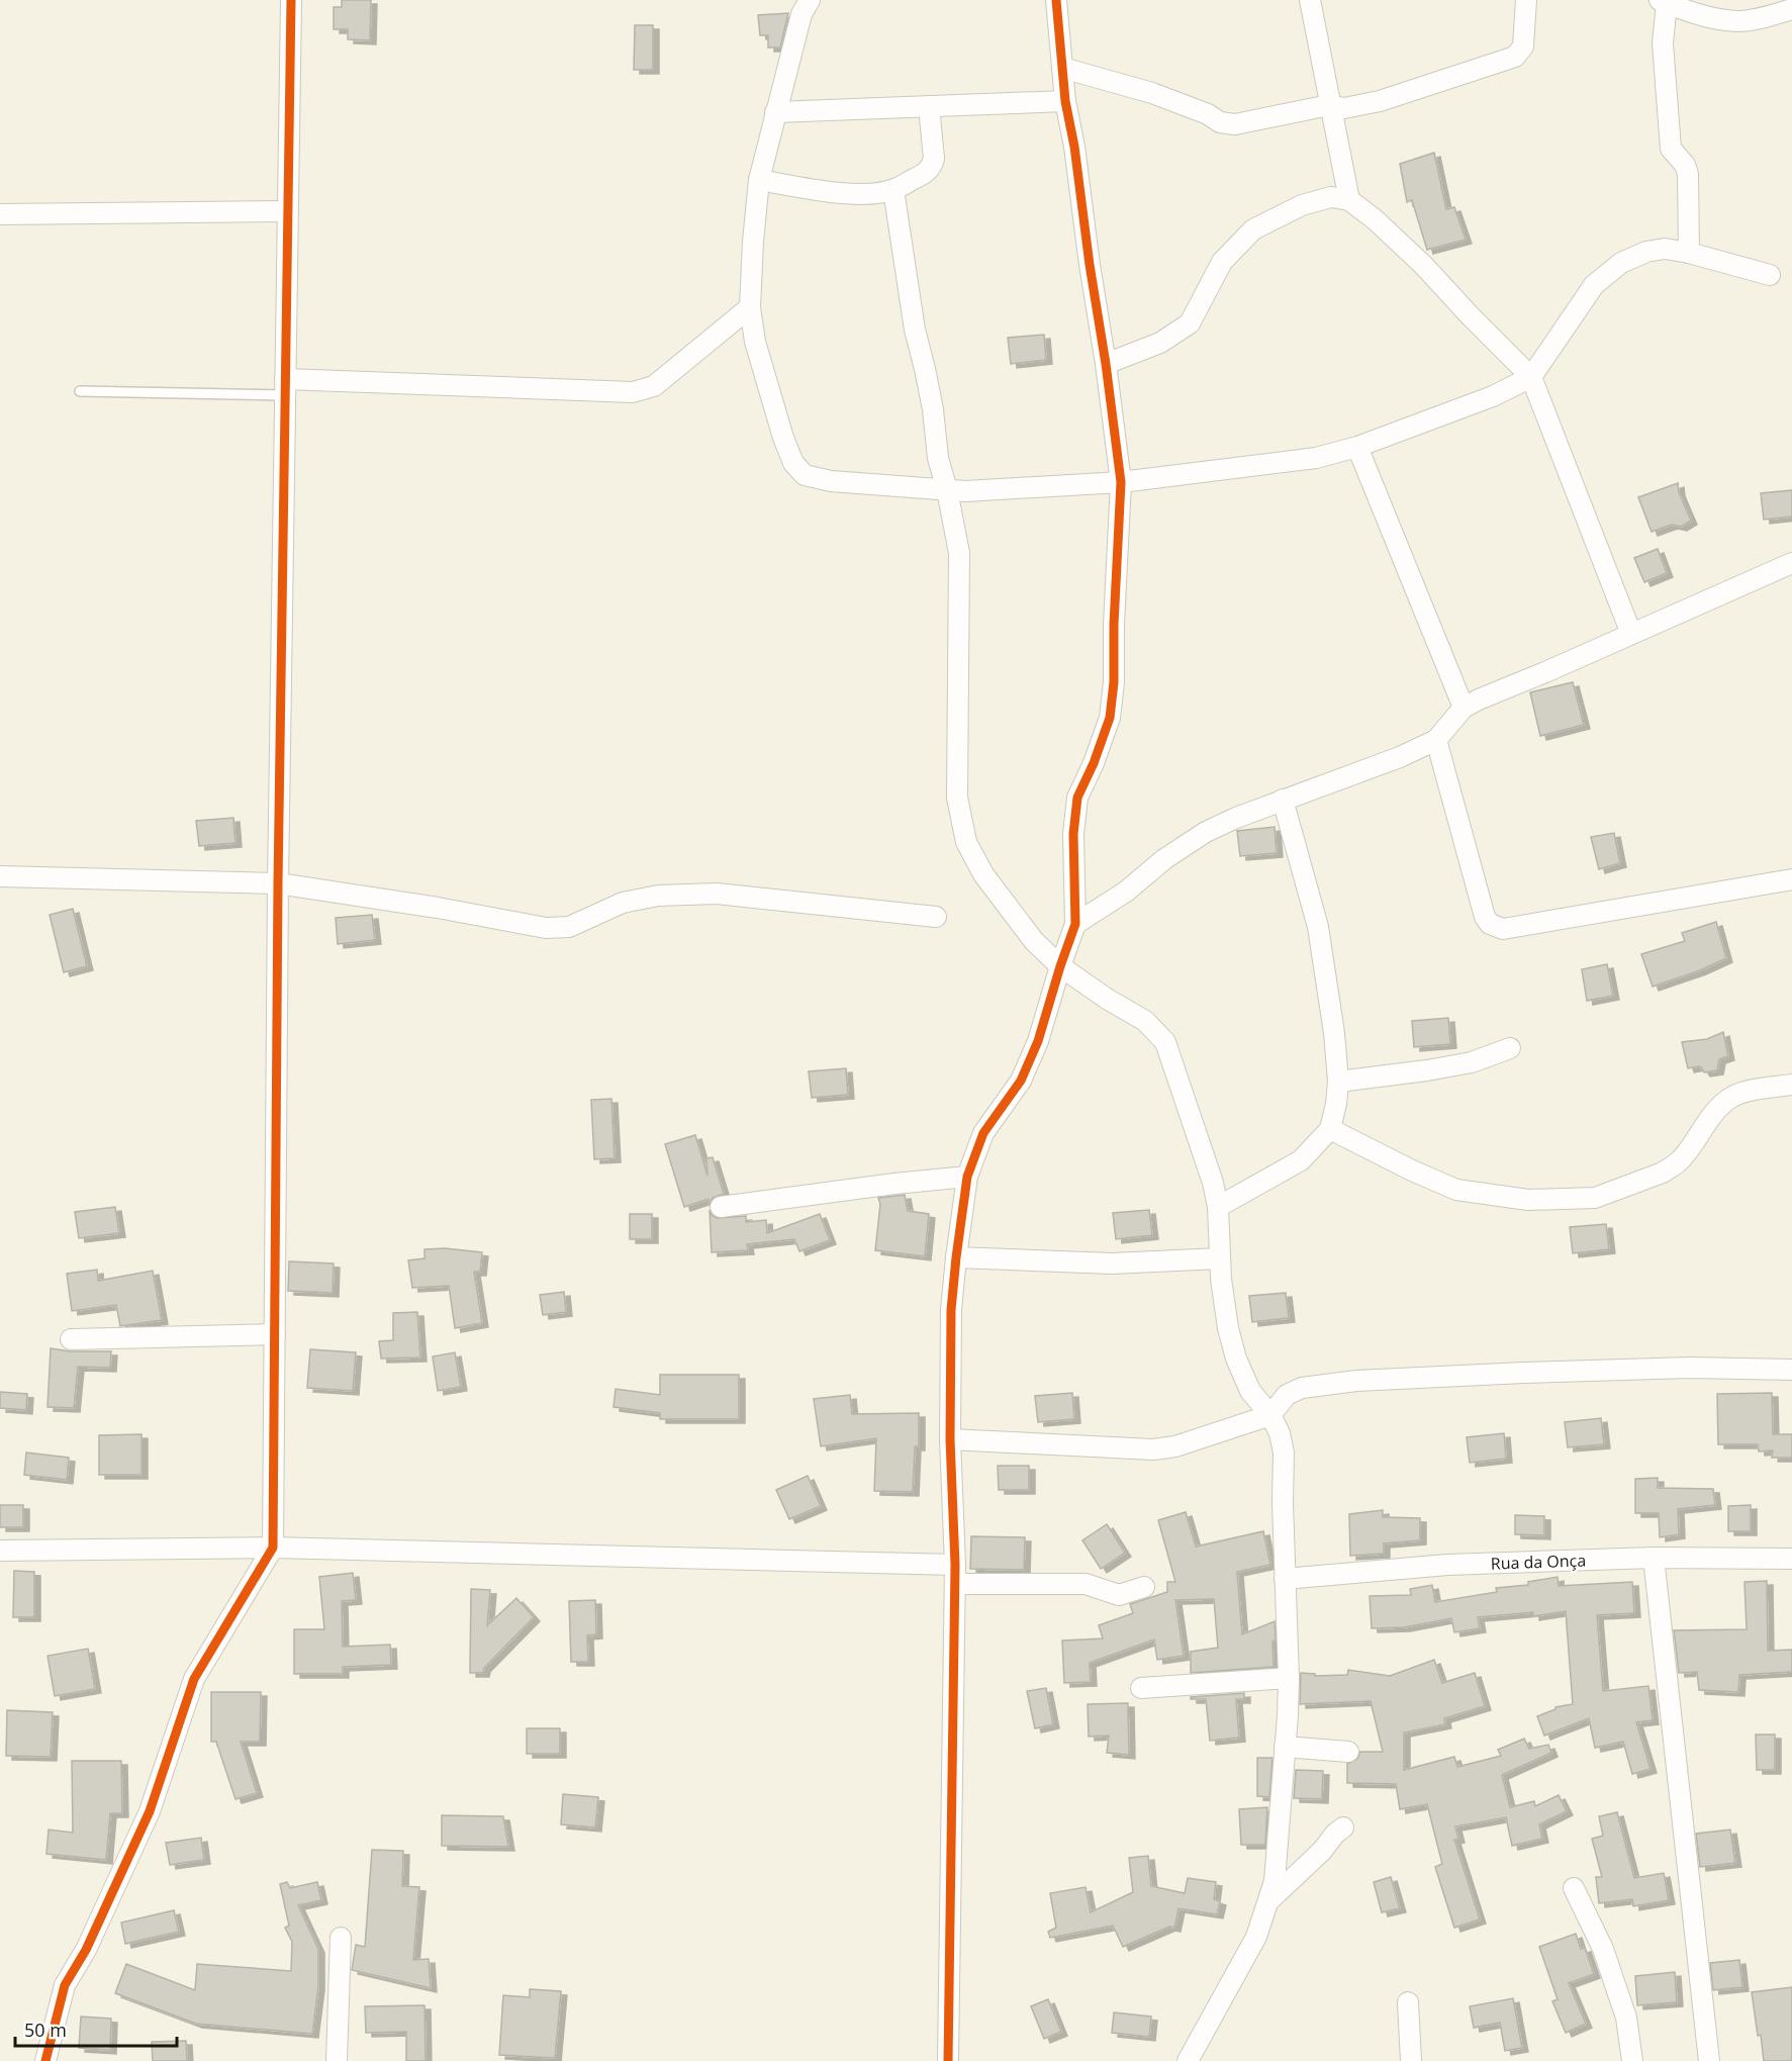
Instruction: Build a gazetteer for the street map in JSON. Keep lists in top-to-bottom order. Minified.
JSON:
{"streets":{"street":["Rua da Onça"]},"scale_bar":"50 m"}
